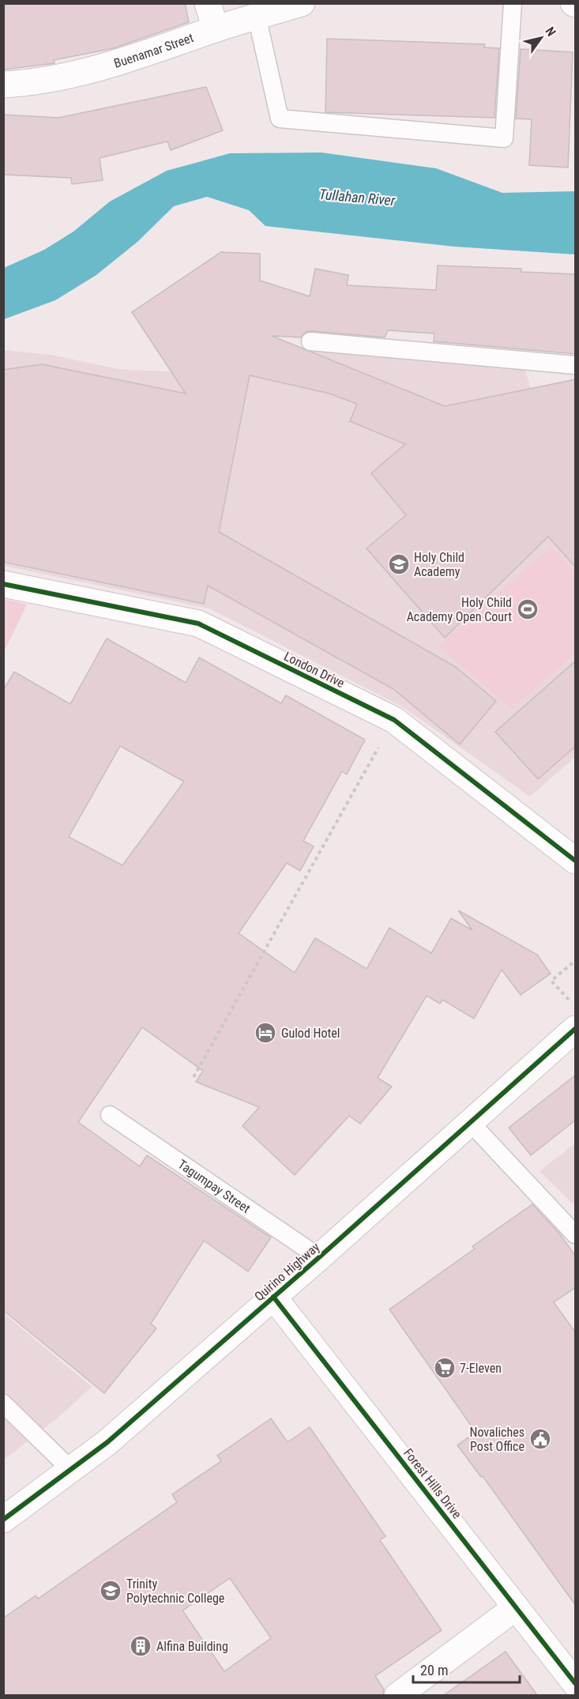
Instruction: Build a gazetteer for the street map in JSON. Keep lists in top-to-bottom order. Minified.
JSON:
{"streets":{"street":["Buenamar Street","London Drive","Quirino Highway","Forest Hills Drive"],"lane":["Tagumpay Street"]},"crossings":[["Tagumpay Street","Quirino Highway"],["Quirino Highway","Forest Hills Drive"]],"water":["Tullahan River"],"places":{"school or university":["Holy Child Academy","Trinity Polytechnic College"],"sports":["Holy Child Academy Open Court"],"hotel":["Gulod Hotel"],"supermarket":["7-Eleven"],"public building":["Novaliches Post Office"],"building":["Alfina Building"]},"scale_bar":"20 m","north":"top right"}
